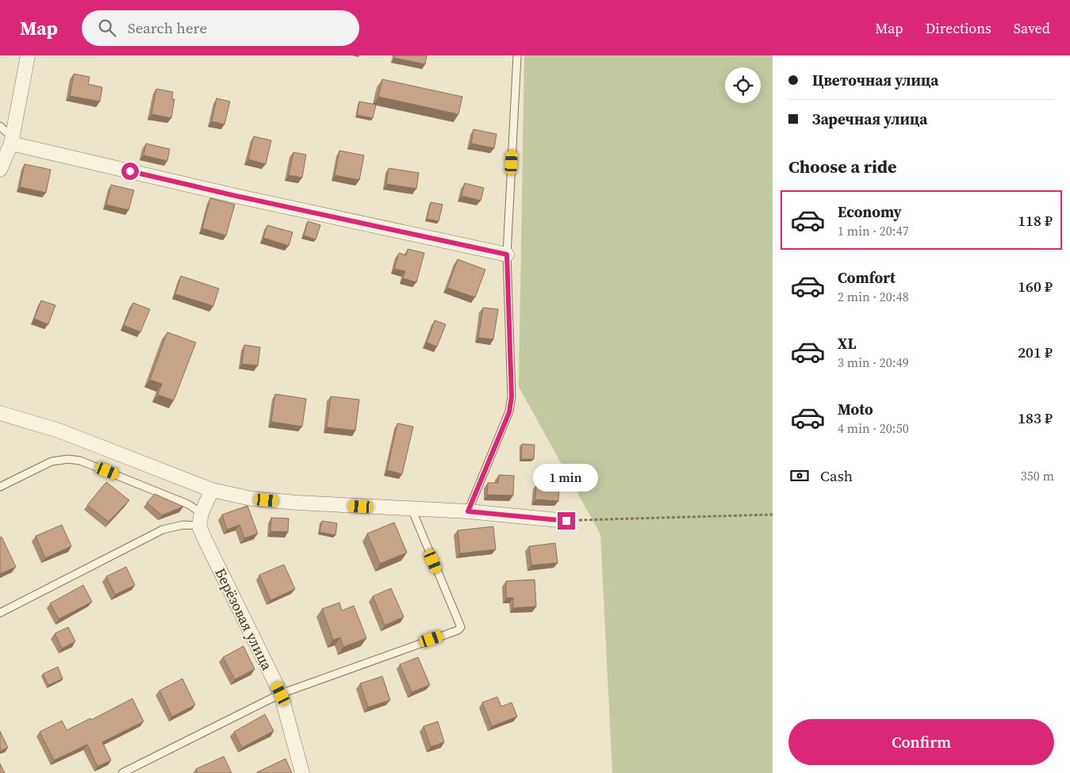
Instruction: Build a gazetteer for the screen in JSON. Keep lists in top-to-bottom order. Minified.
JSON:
{"streets":{"street":["Берёзовая улица"]},"page":{"header":"Map","search":"Search here","nav":["Map","Directions","Saved"],"banner":["Цветочная улица","Заречная улица"],"heading":"Choose a ride","list":[{"name":"Economy","note":"1 min · 20:47","value":"118 ₽"},{"name":"Comfort","note":"2 min · 20:48","value":"160 ₽"},{"name":"XL","note":"3 min · 20:49","value":"201 ₽"},{"name":"Moto","note":"4 min · 20:50","value":"183 ₽"}],"pay":["Cash","350 m"],"bubble":"1 min","buttons":"Confirm"}}
